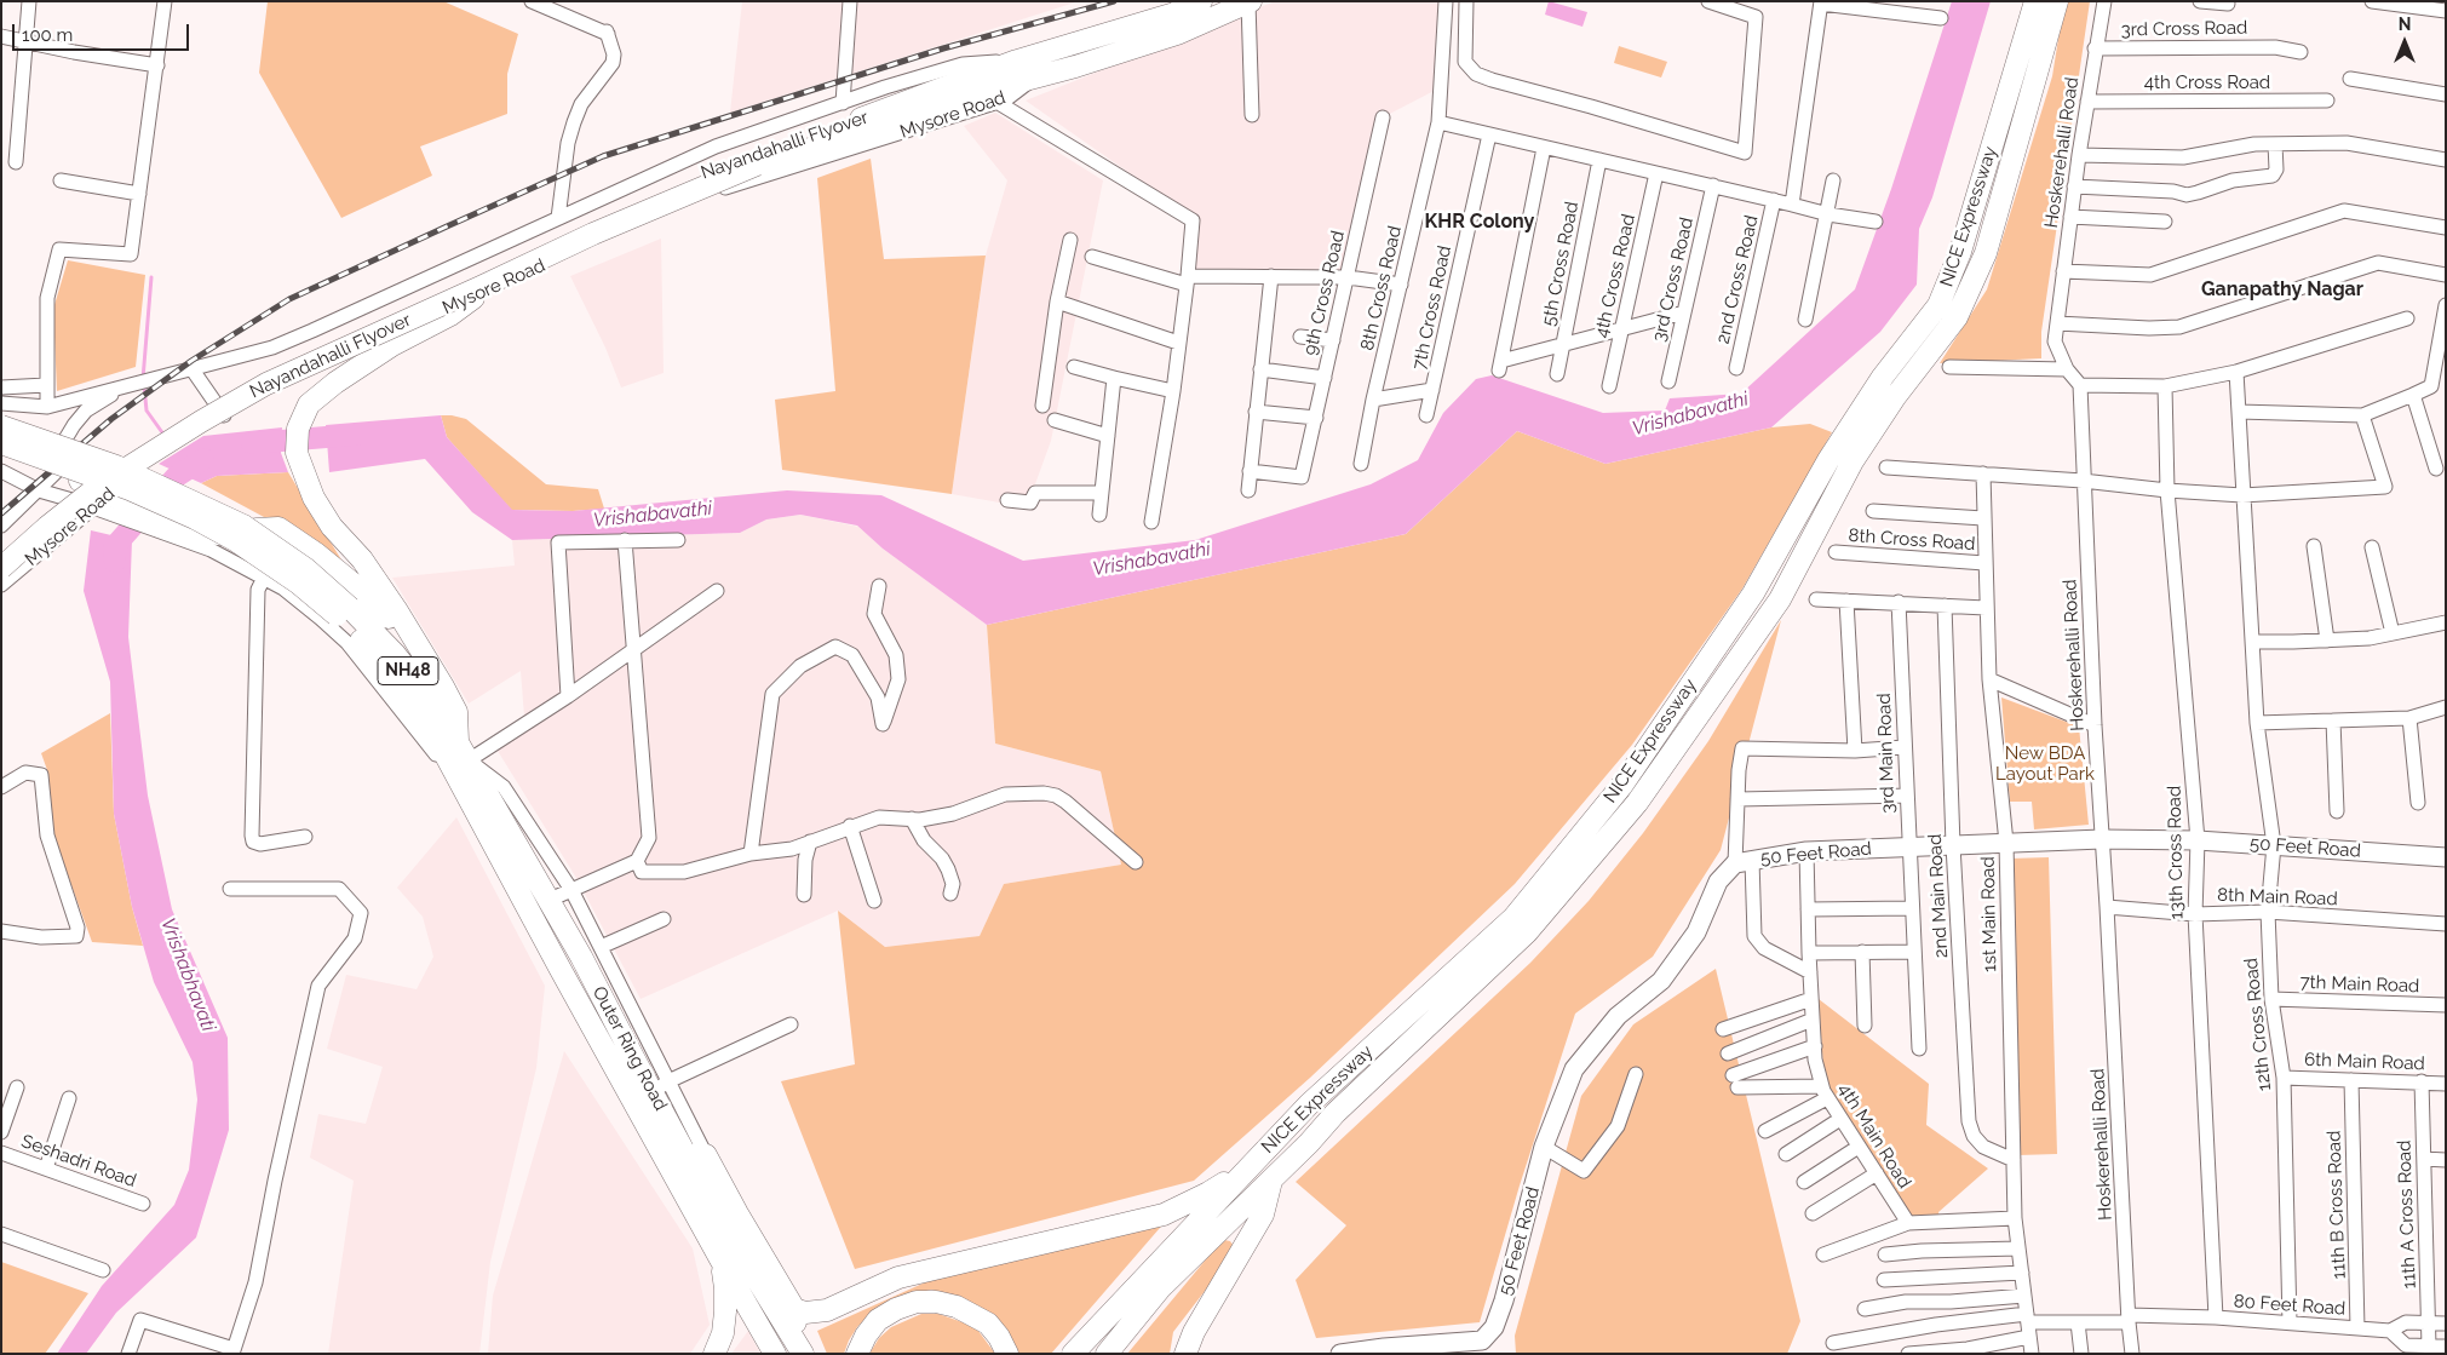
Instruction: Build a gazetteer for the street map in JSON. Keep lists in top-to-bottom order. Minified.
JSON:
{"streets":{"highway":["Mysore Road","Nayandahalli Flyover","NICE Expressway","NH48","Outer Ring Road"],"main road":["50 Feet Road"],"street":["3rd Cross Road","4th Cross Road","Hoskerehalli Road","5th Cross Road","2nd Cross Road","8th Cross Road","9th Cross Road","7th Cross Road","3rd Main Road","13th Cross Road","2nd Main Road","8th Main Road","1st Main Road","7th Main Road","12th Cross Road","6th Main Road","4th Main Road","Seshadri Road","11th B Cross Road","11th A Cross Road","80 Feet Road"]},"crossings":[["3rd Cross Road","Hoskerehalli Road"],["4th Cross Road","Hoskerehalli Road"],["Mysore Road","Nayandahalli Flyover"],["Hoskerehalli Road","50 Feet Road"],["Hoskerehalli Road","8th Main Road"],["Hoskerehalli Road","80 Feet Road"],["8th Cross Road","1st Main Road"],["NH48","Outer Ring Road"],["3rd Main Road","50 Feet Road"],["50 Feet Road","13th Cross Road"],["50 Feet Road","2nd Main Road"],["50 Feet Road","1st Main Road"],["50 Feet Road","12th Cross Road"],["50 Feet Road","4th Main Road"],["13th Cross Road","8th Main Road"],["13th Cross Road","80 Feet Road"],["2nd Main Road","1st Main Road"],["8th Main Road","12th Cross Road"],["1st Main Road","80 Feet Road"],["7th Main Road","12th Cross Road"],["12th Cross Road","6th Main Road"],["12th Cross Road","80 Feet Road"],["6th Main Road","11th B Cross Road"],["6th Main Road","11th A Cross Road"],["11th B Cross Road","80 Feet Road"],["11th A Cross Road","80 Feet Road"]],"districts":["KHR Colony","Ganapathy Nagar"],"water":["Vrishabavathi","Vrishabhavati"],"parks":["New BDA Layout Park"],"scale_bar":"100 m","north":"top"}
